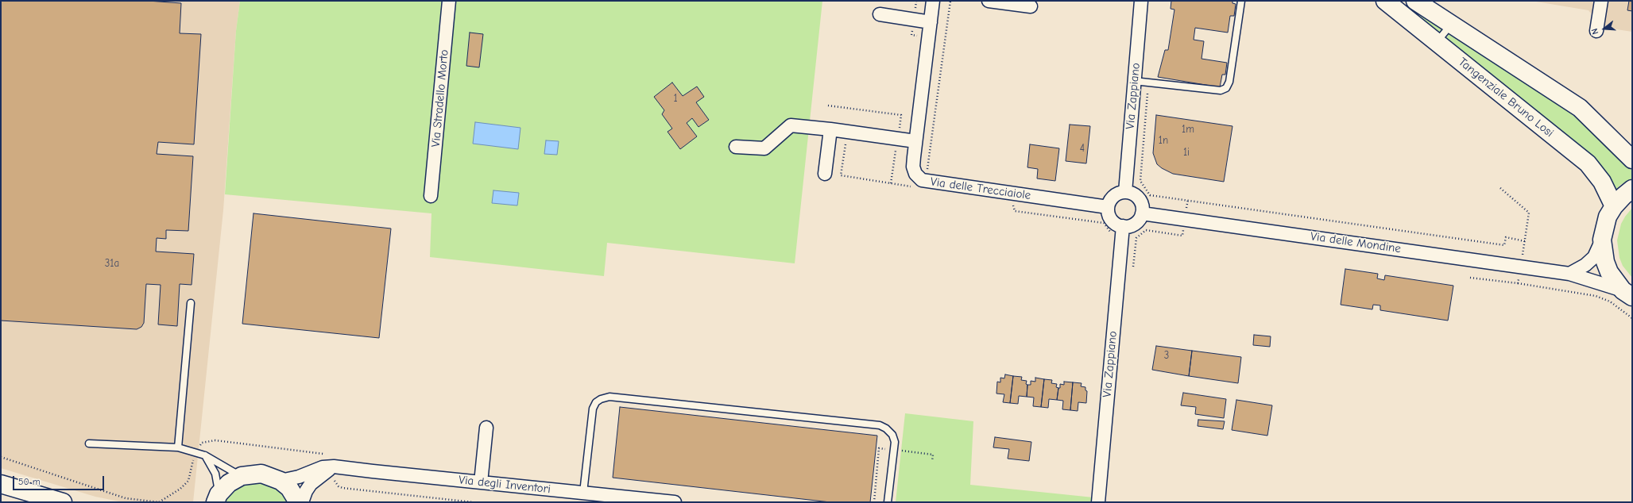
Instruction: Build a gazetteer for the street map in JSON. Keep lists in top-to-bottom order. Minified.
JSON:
{"streets":{"main road":["Tangenziale Bruno Losi"],"street":["Via Zappiano","Via Stradello Morto","Via delle Trecciaiole","Via delle Mondine","Via degli Inventori"]},"crossings":[["Via Zappiano","Via delle Trecciaiole"],["Via Zappiano","Via delle Mondine"],["Via delle Trecciaiole","Via delle Mondine"]],"house_numbers":["1","1m","1n","4","1i","31a","3"],"scale_bar":"50 m","north":"left"}
